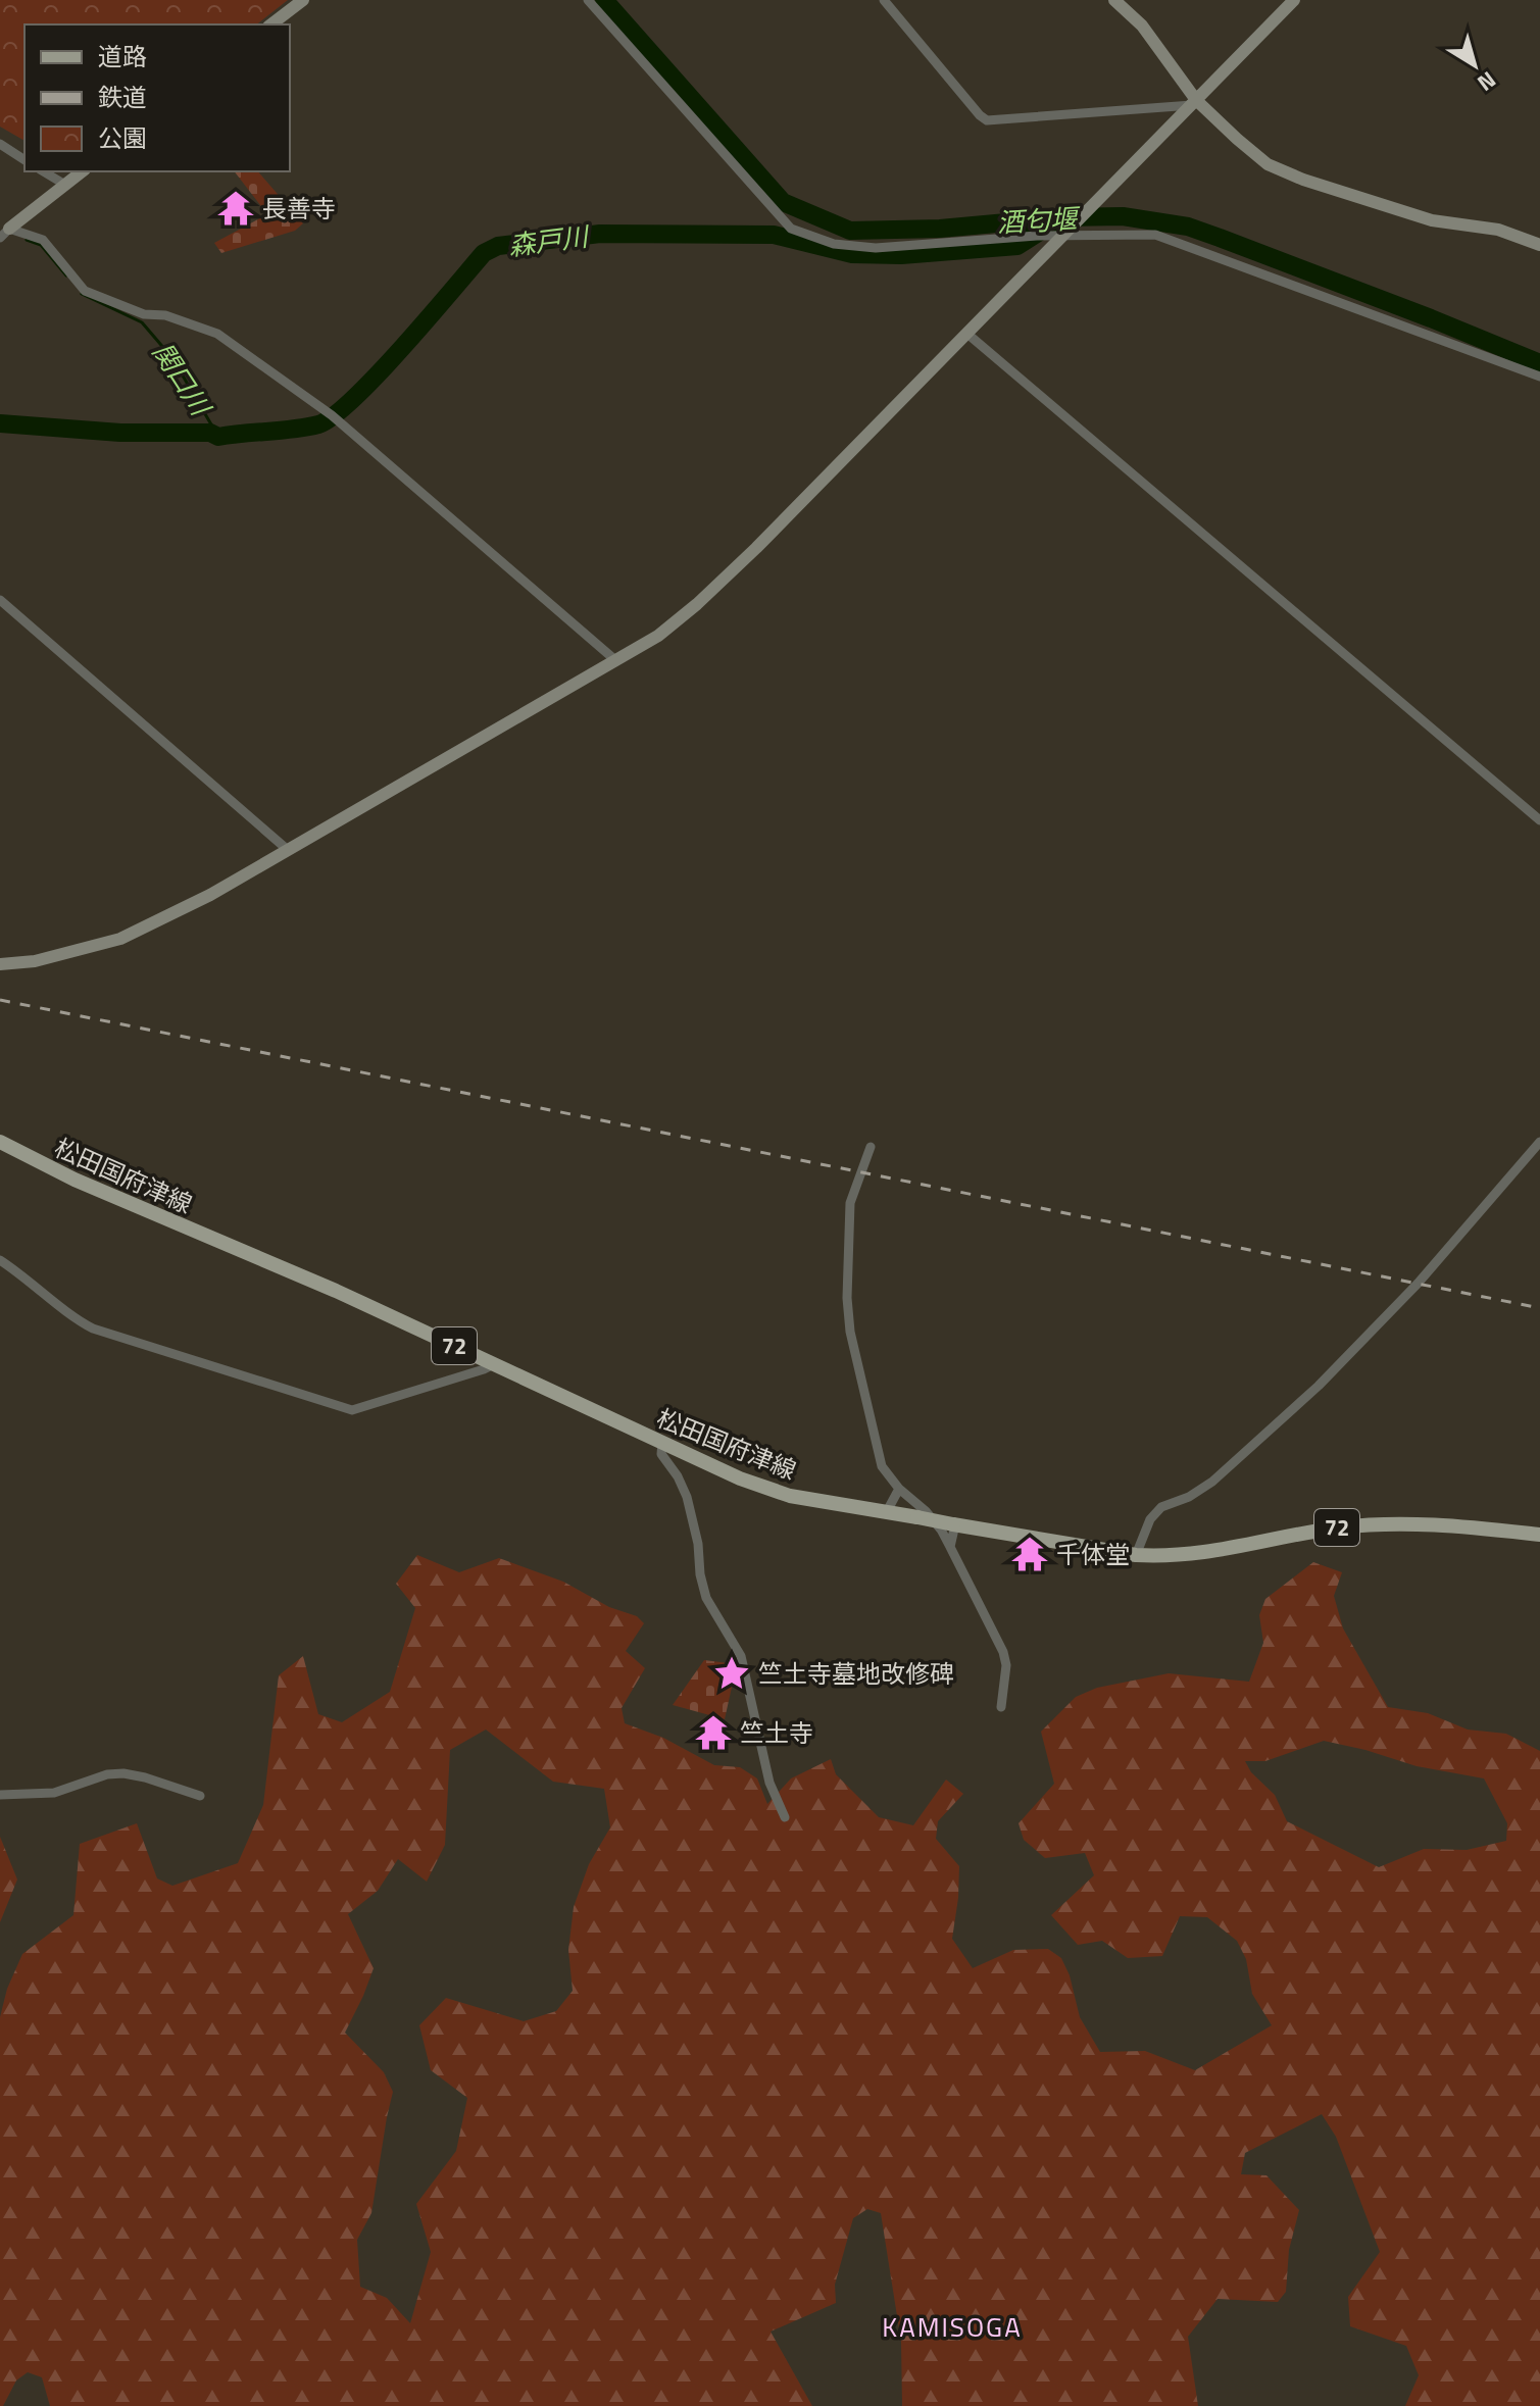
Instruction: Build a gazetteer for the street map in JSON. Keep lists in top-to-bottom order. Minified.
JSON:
{"streets":{"main road":["松田国府津線","72"]},"districts":["KAMISOGA"],"water":["酒匂堰","森戸川","関口川"],"places":{"temple":["長善寺","千体堂","竺土寺"],"place":["竺土寺墓地改修碑"]},"legend":["道路","鉄道","公園"],"north":"bottom right"}
